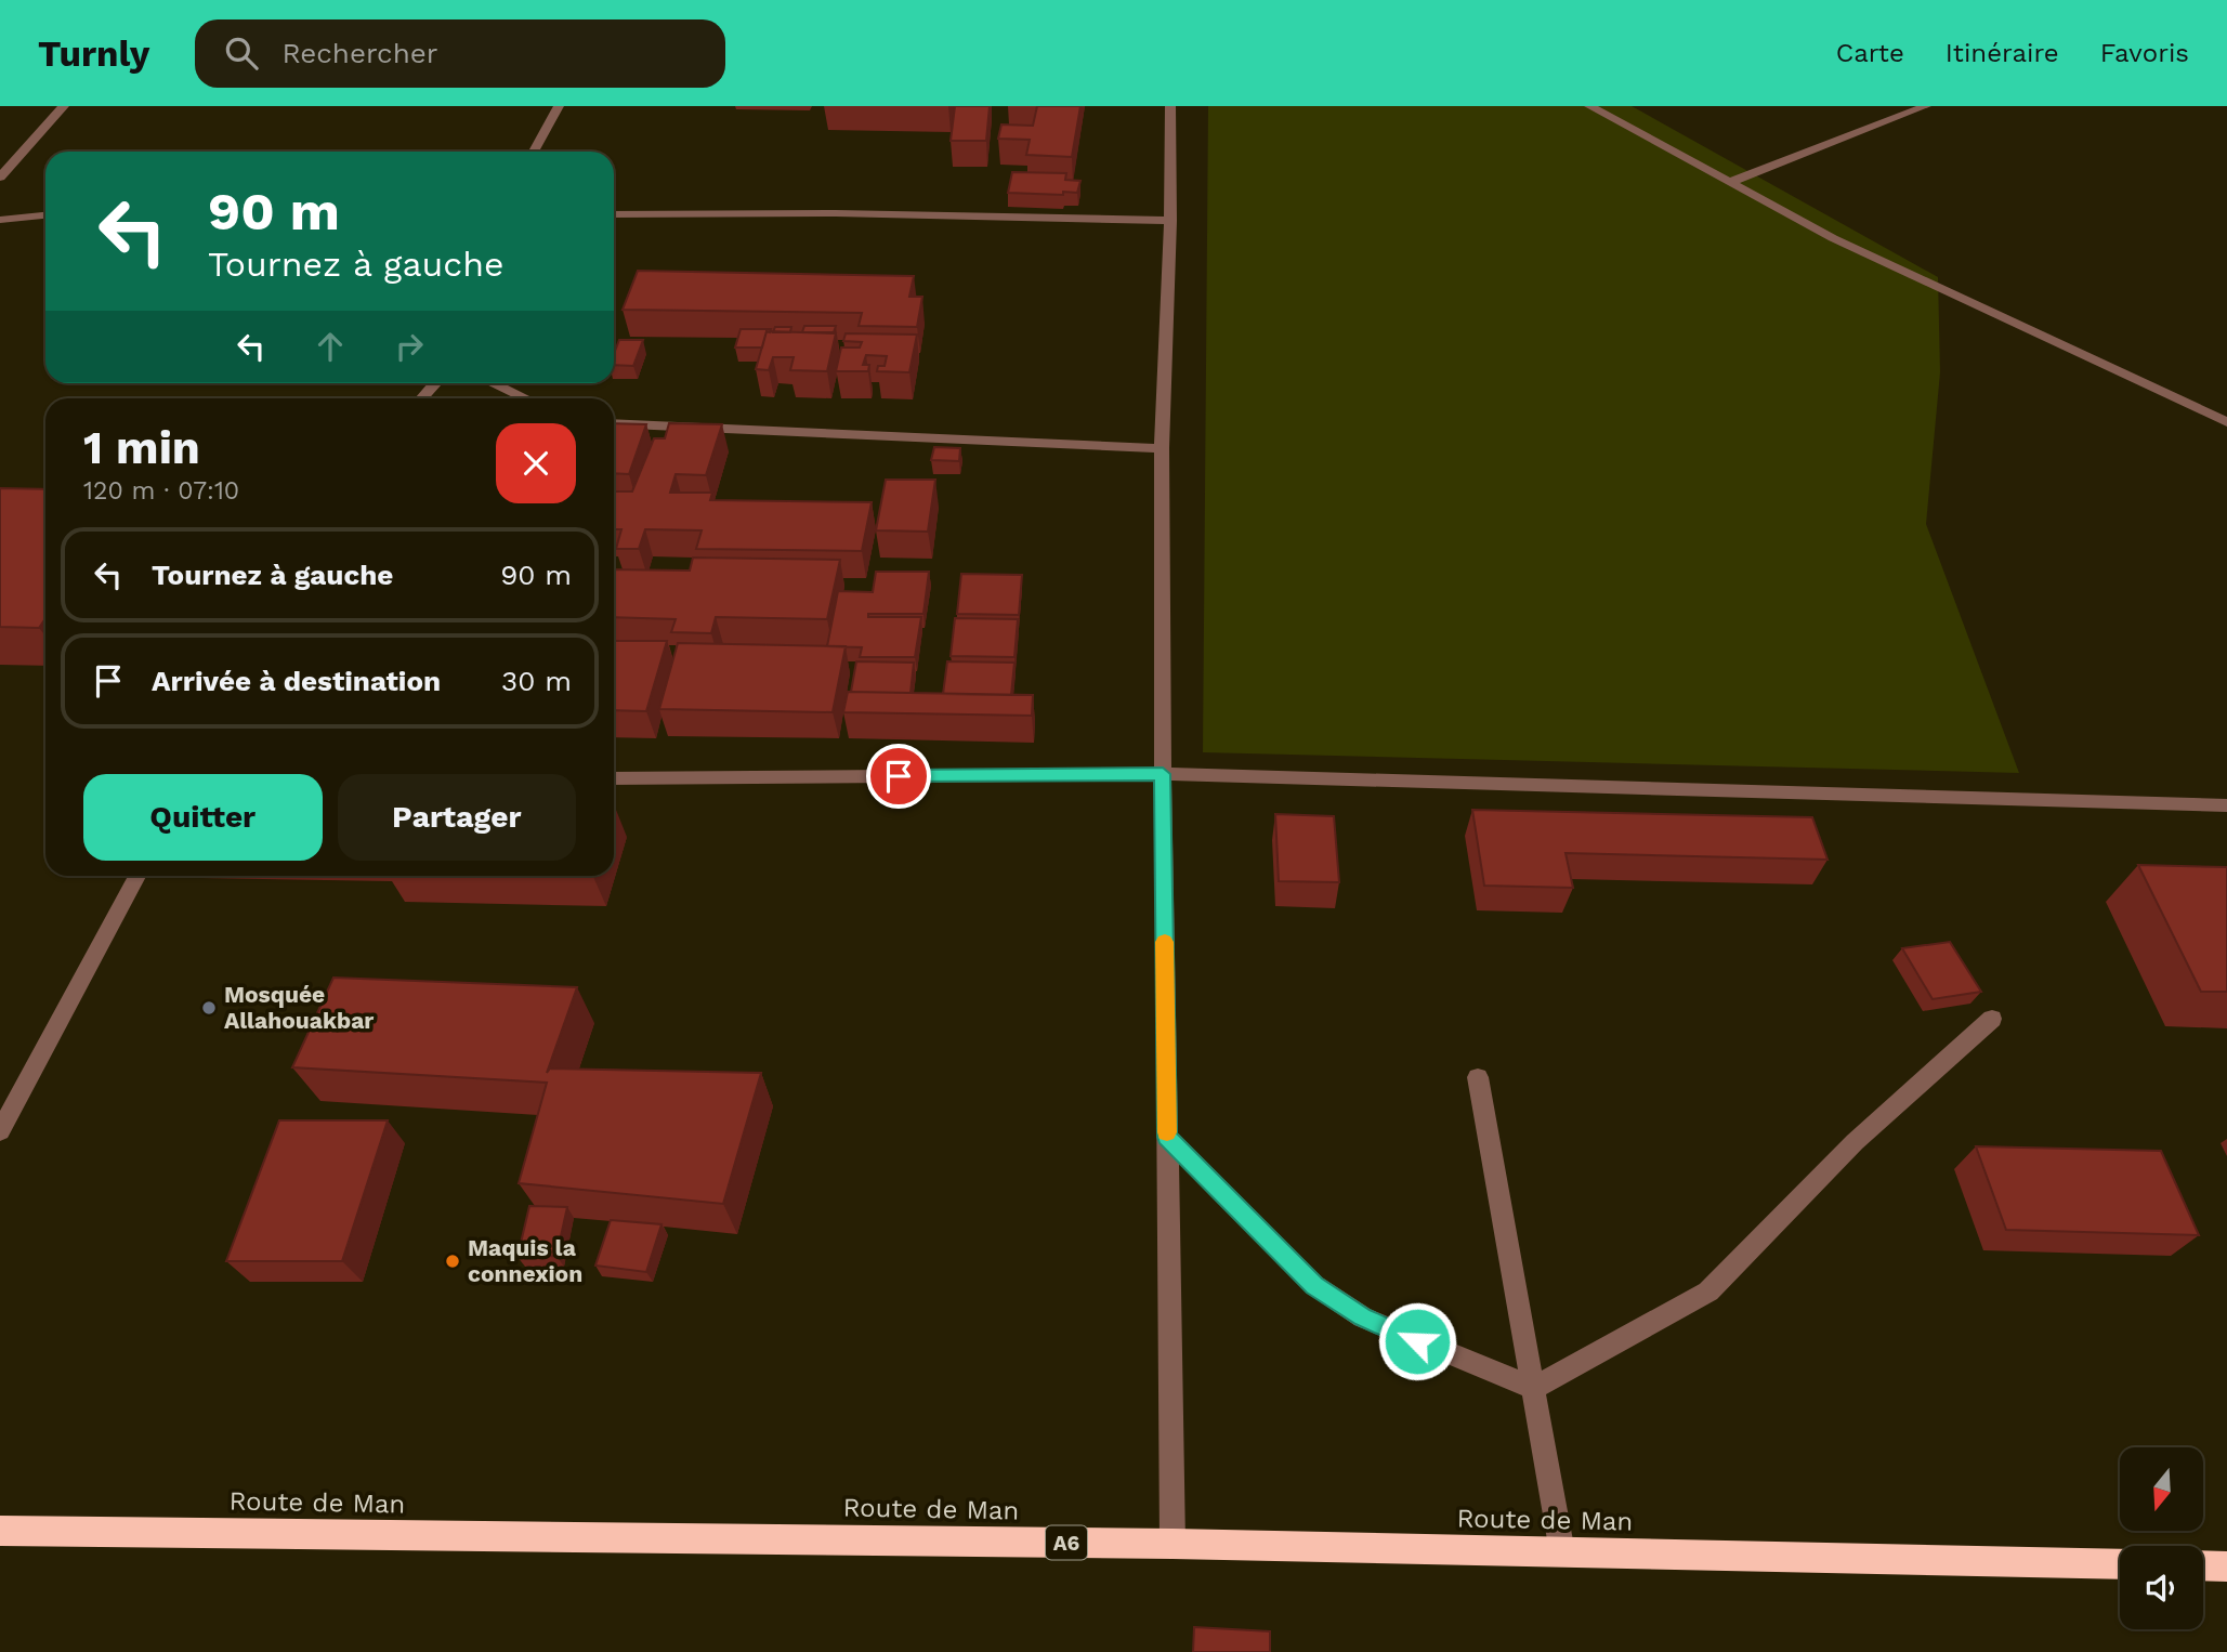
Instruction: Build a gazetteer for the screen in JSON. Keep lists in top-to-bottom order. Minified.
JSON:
{"streets":{"highway":["Route de Man","A6"]},"places":["Mosquée Allahouakbar","Maquis la connexion"],"north":"bottom","page":{"header":"Turnly","search":"Rechercher","nav":["Carte","Itinéraire","Favoris"],"turn":["90 m","Tournez à gauche"],"heading":["1 min","120 m · 07:10"],"list":[{"name":"Tournez à gauche","value":"90 m"},{"name":"Arrivée à destination","value":"30 m"}],"buttons":["Quitter","Partager"]}}
